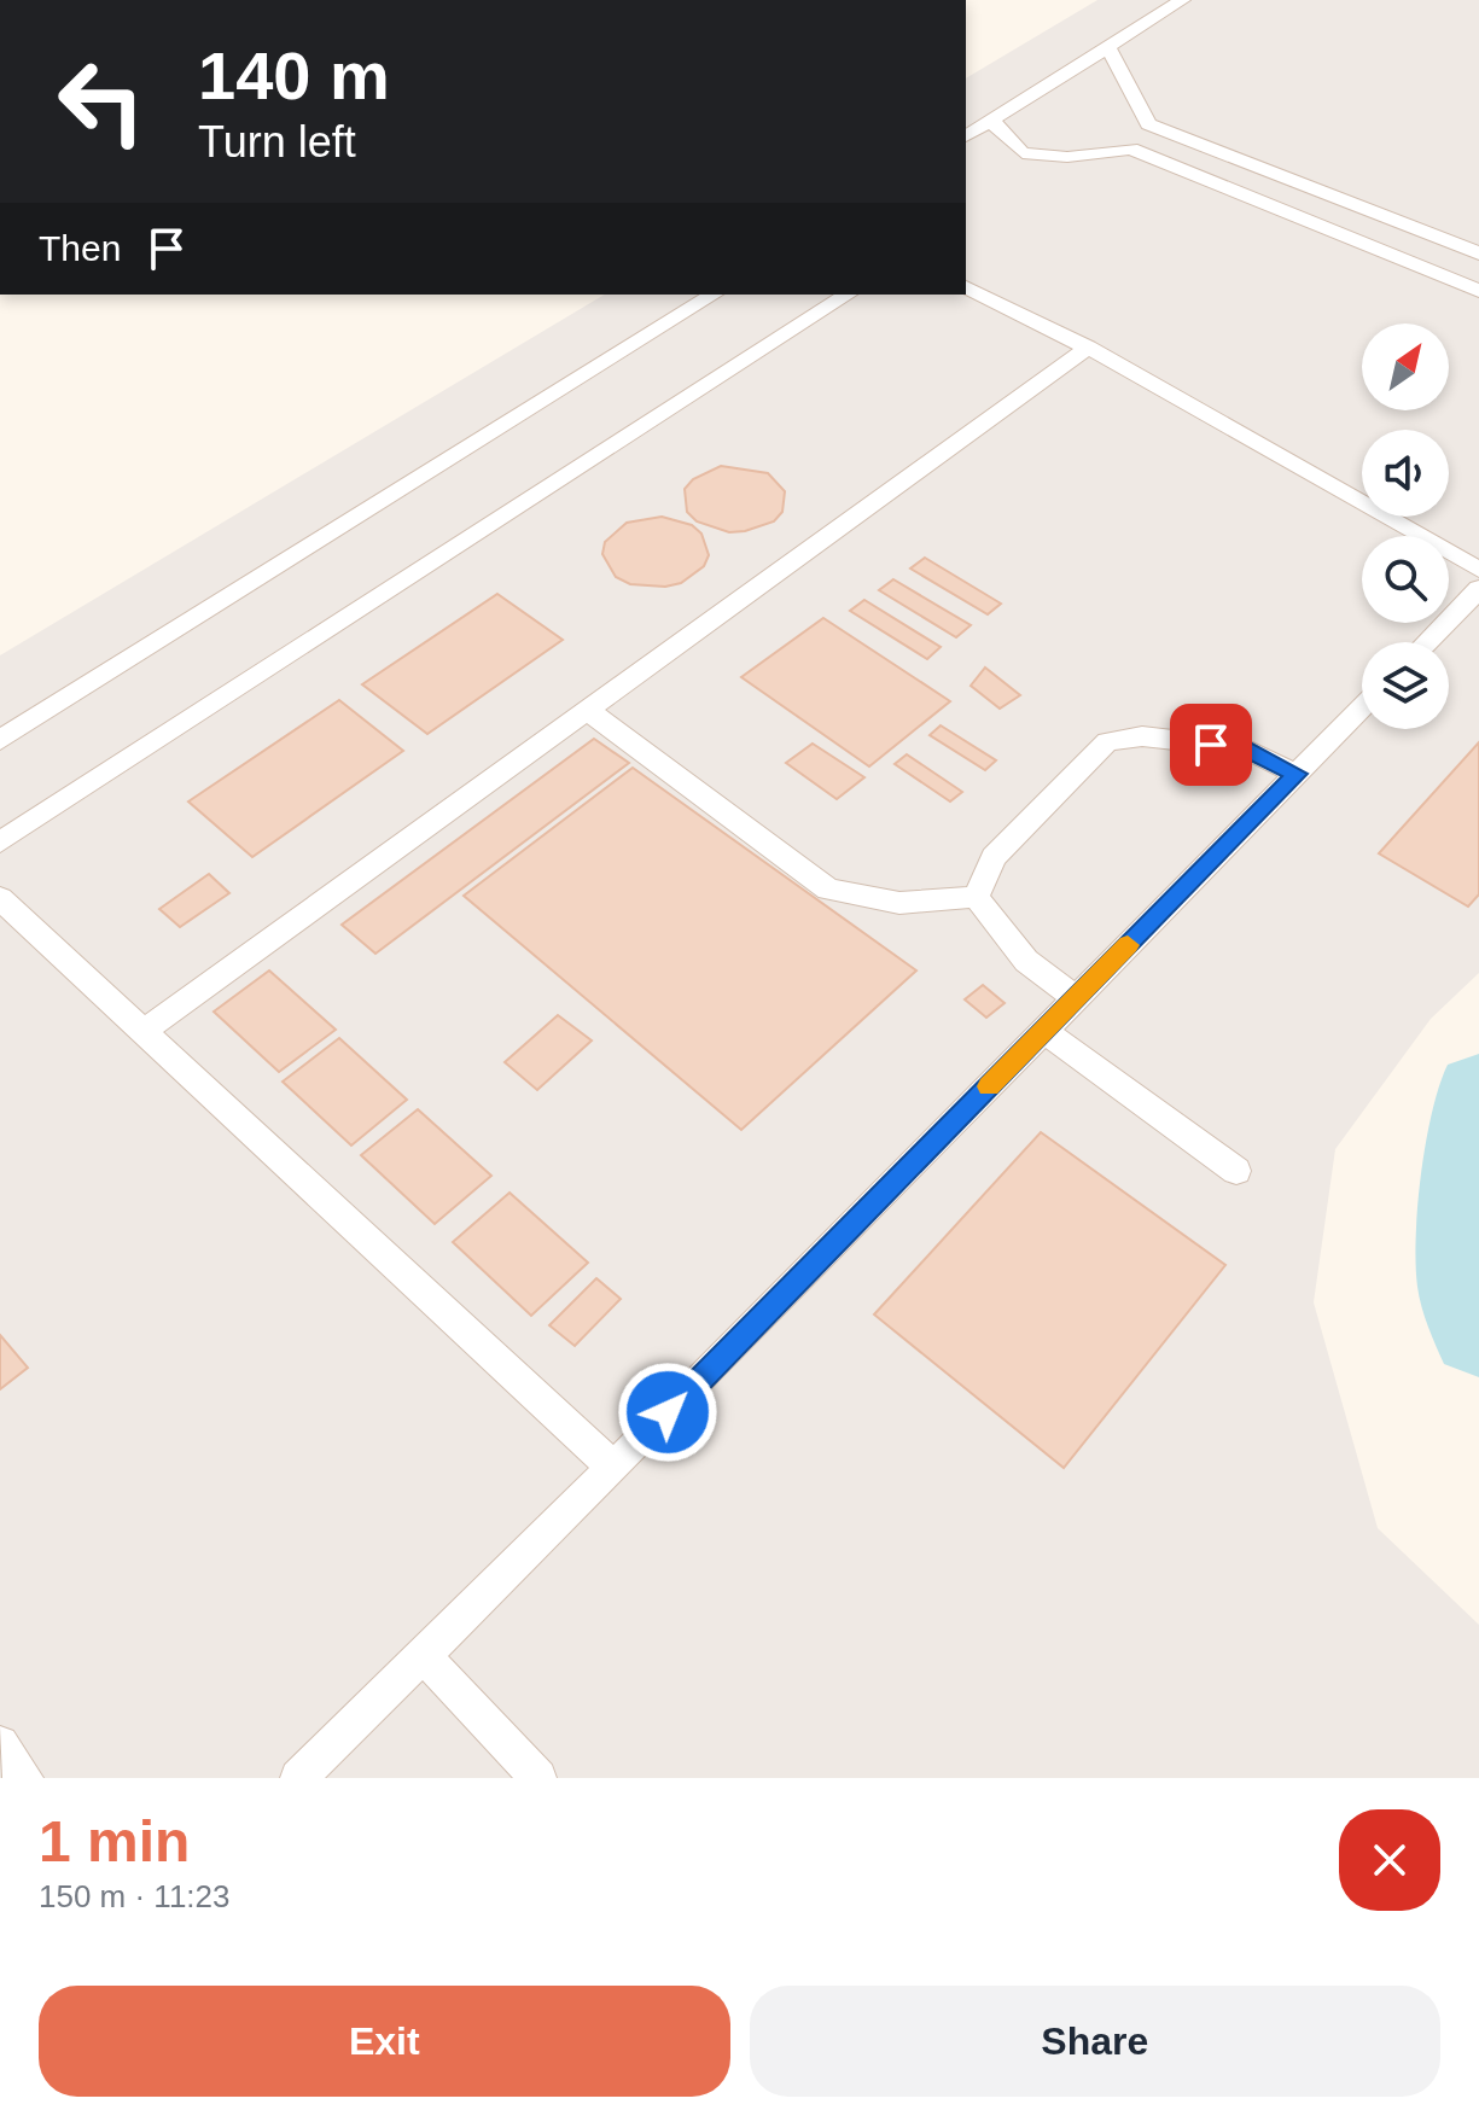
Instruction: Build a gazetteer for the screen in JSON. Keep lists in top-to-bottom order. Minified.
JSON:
{"north":"top right","page":{"turn":["140 m","Turn left"],"then":"Then","heading":["1 min","150 m · 11:23"],"buttons":["Exit","Share"]}}
